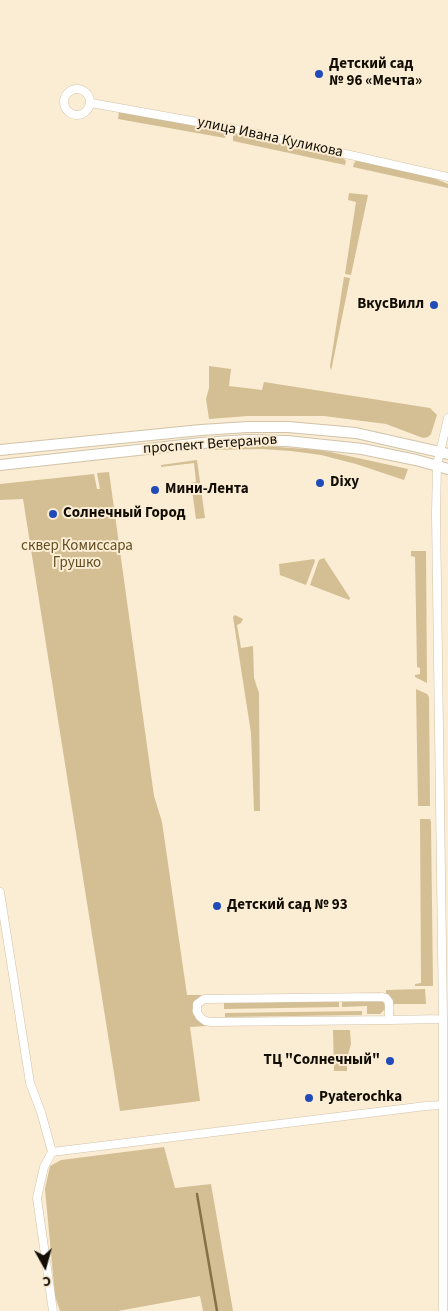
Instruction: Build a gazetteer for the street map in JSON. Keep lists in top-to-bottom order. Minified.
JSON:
{"streets":{"main road":["проспект Ветеранов"],"street":["улица Ивана Куликова"]},"parks":["сквер Комиссара Грушко"],"places":["Детский сад № 96 «Мечта»","ВкусВилл","Dixy","Мини-Лента","Солнечный Город","Детский сад № 93","ТЦ \"Солнечный\"","Pyaterochka"],"north":"bottom"}
